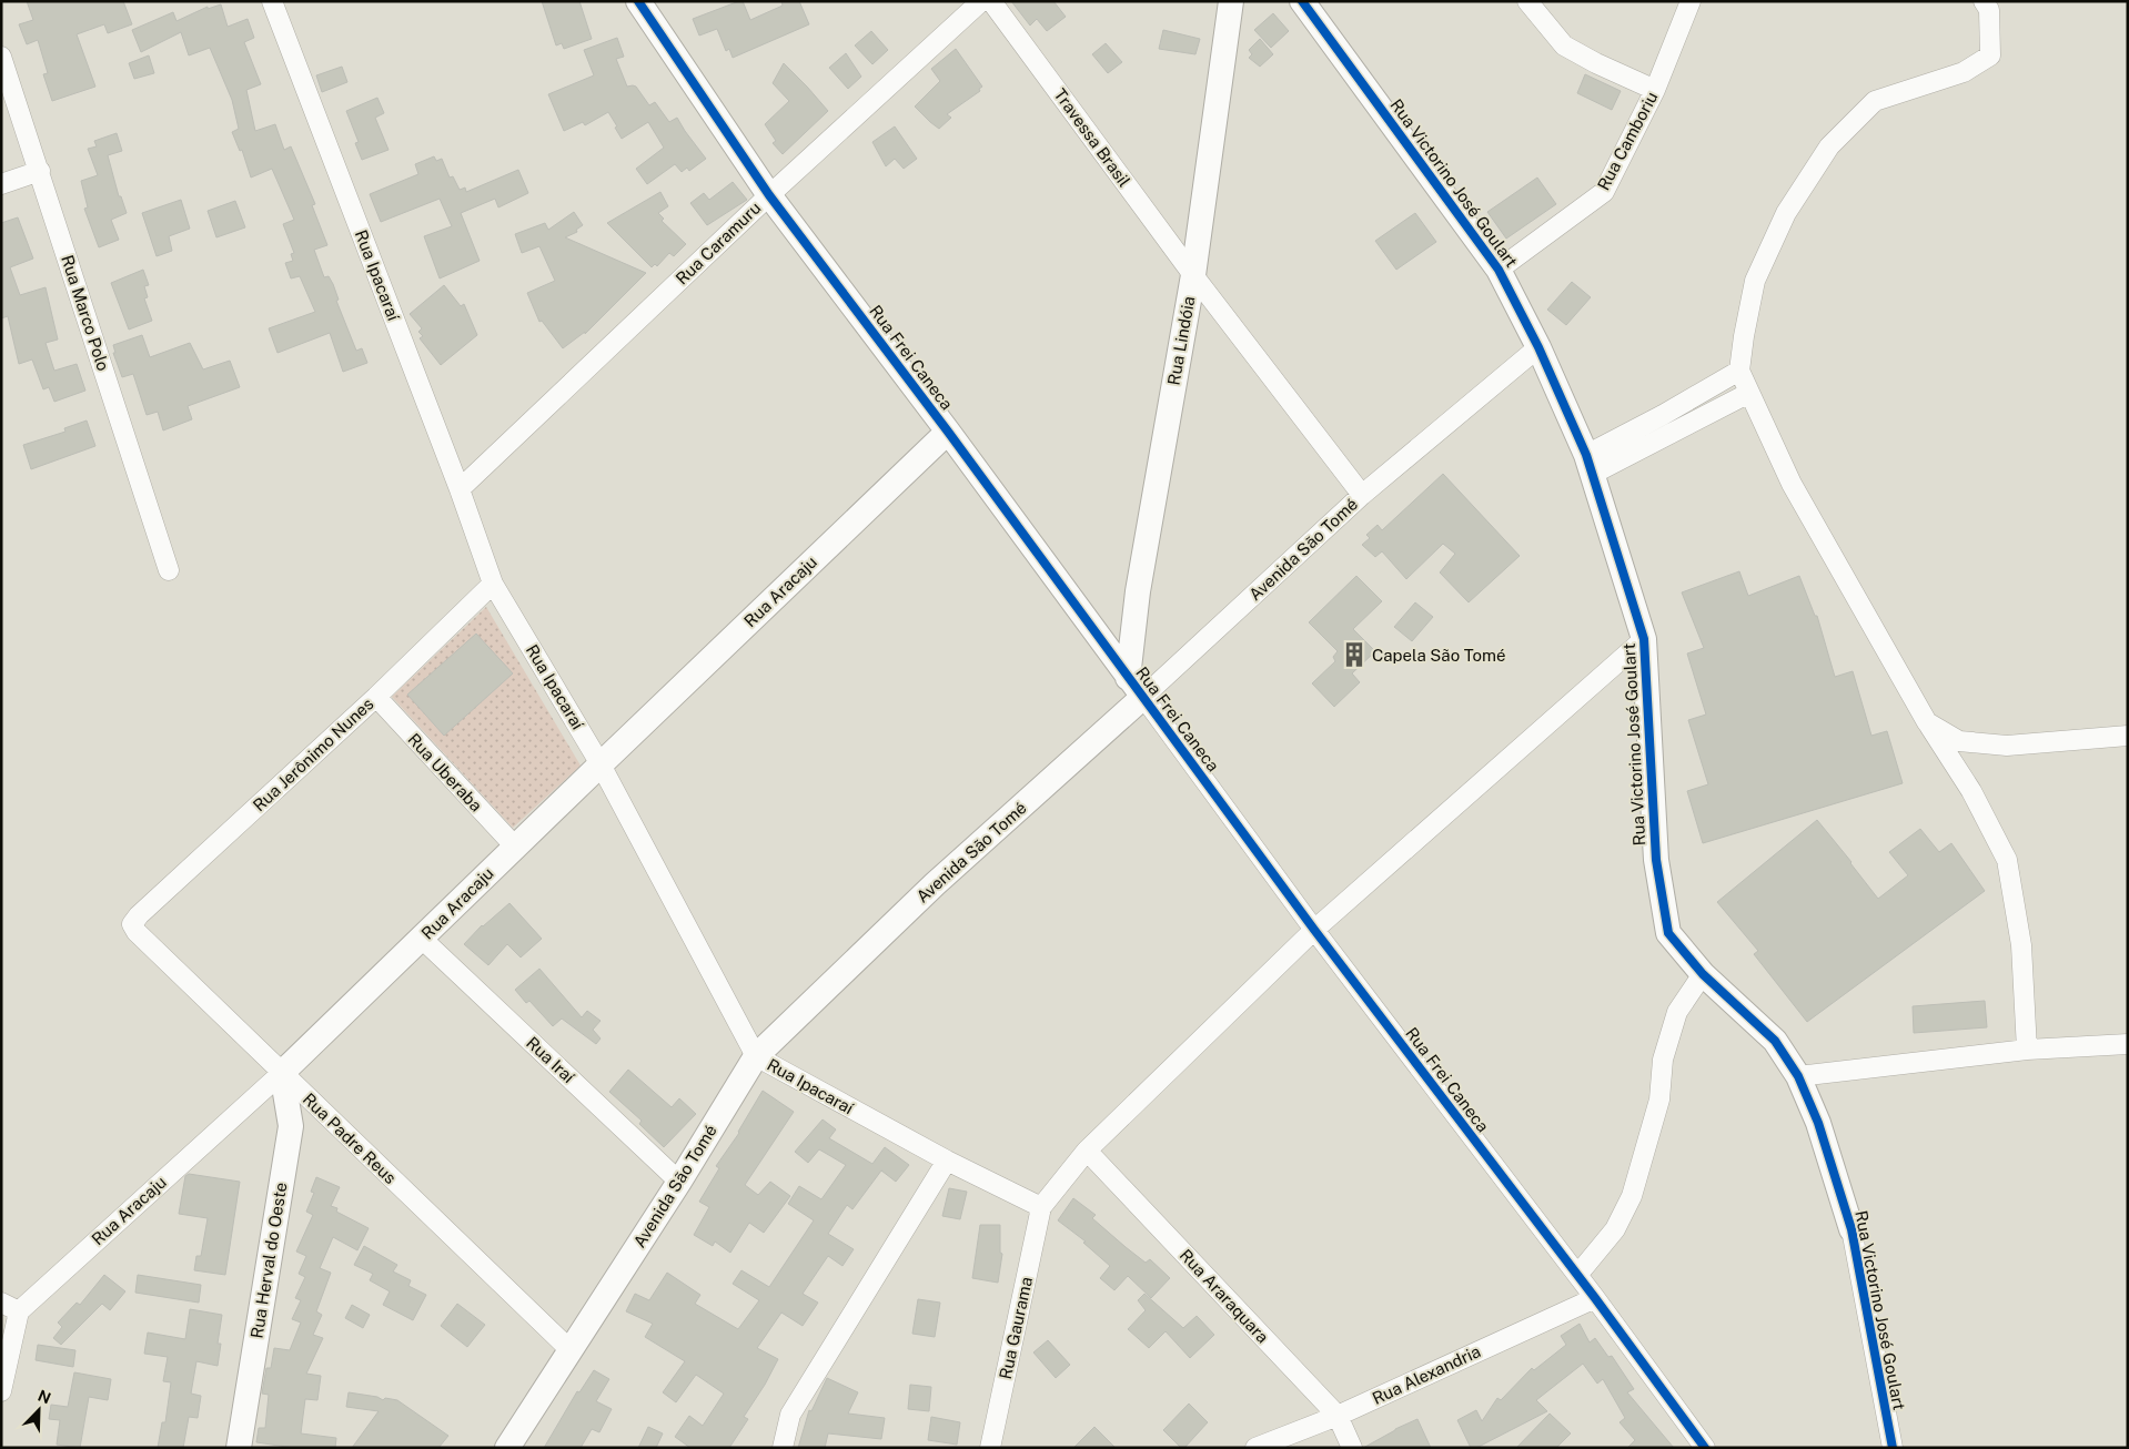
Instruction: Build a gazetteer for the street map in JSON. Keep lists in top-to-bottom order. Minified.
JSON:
{"streets":{"street":["Travessa Brasil","Rua Camboriu","Rua Victorino José Goulart","Rua Caramuru","Rua Ipacaraí","Rua Marco Polo","Rua Lindóia","Rua Frei Caneca","Avenida São Tomé","Rua Aracaju","Rua Jerônimo Nunes","Rua Uberaba","Rua Iraí","Rua Padre Reus","Rua Herval do Oeste","Rua Araraquara","Rua Gaurama","Rua Alexandria"]},"crossings":[["Travessa Brasil","Rua Lindóia"],["Travessa Brasil","Avenida São Tomé"],["Rua Camboriu","Rua Victorino José Goulart"],["Rua Victorino José Goulart","Avenida São Tomé"],["Rua Caramuru","Rua Ipacaraí"],["Rua Caramuru","Rua Frei Caneca"],["Rua Ipacaraí","Avenida São Tomé"],["Rua Ipacaraí","Rua Aracaju"],["Rua Ipacaraí","Rua Jerônimo Nunes"],["Rua Ipacaraí","Rua Gaurama"],["Rua Lindóia","Rua Frei Caneca"],["Rua Lindóia","Avenida São Tomé"],["Rua Frei Caneca","Avenida São Tomé"],["Rua Frei Caneca","Rua Aracaju"],["Rua Frei Caneca","Rua Alexandria"],["Avenida São Tomé","Rua Iraí"],["Avenida São Tomé","Rua Padre Reus"],["Rua Aracaju","Rua Uberaba"],["Rua Aracaju","Rua Iraí"],["Rua Aracaju","Rua Padre Reus"],["Rua Aracaju","Rua Herval do Oeste"],["Rua Jerônimo Nunes","Rua Uberaba"],["Rua Jerônimo Nunes","Rua Padre Reus"],["Rua Padre Reus","Rua Herval do Oeste"],["Rua Araraquara","Rua Alexandria"]],"places":{"building":["Capela São Tomé"]},"north":"top right"}
